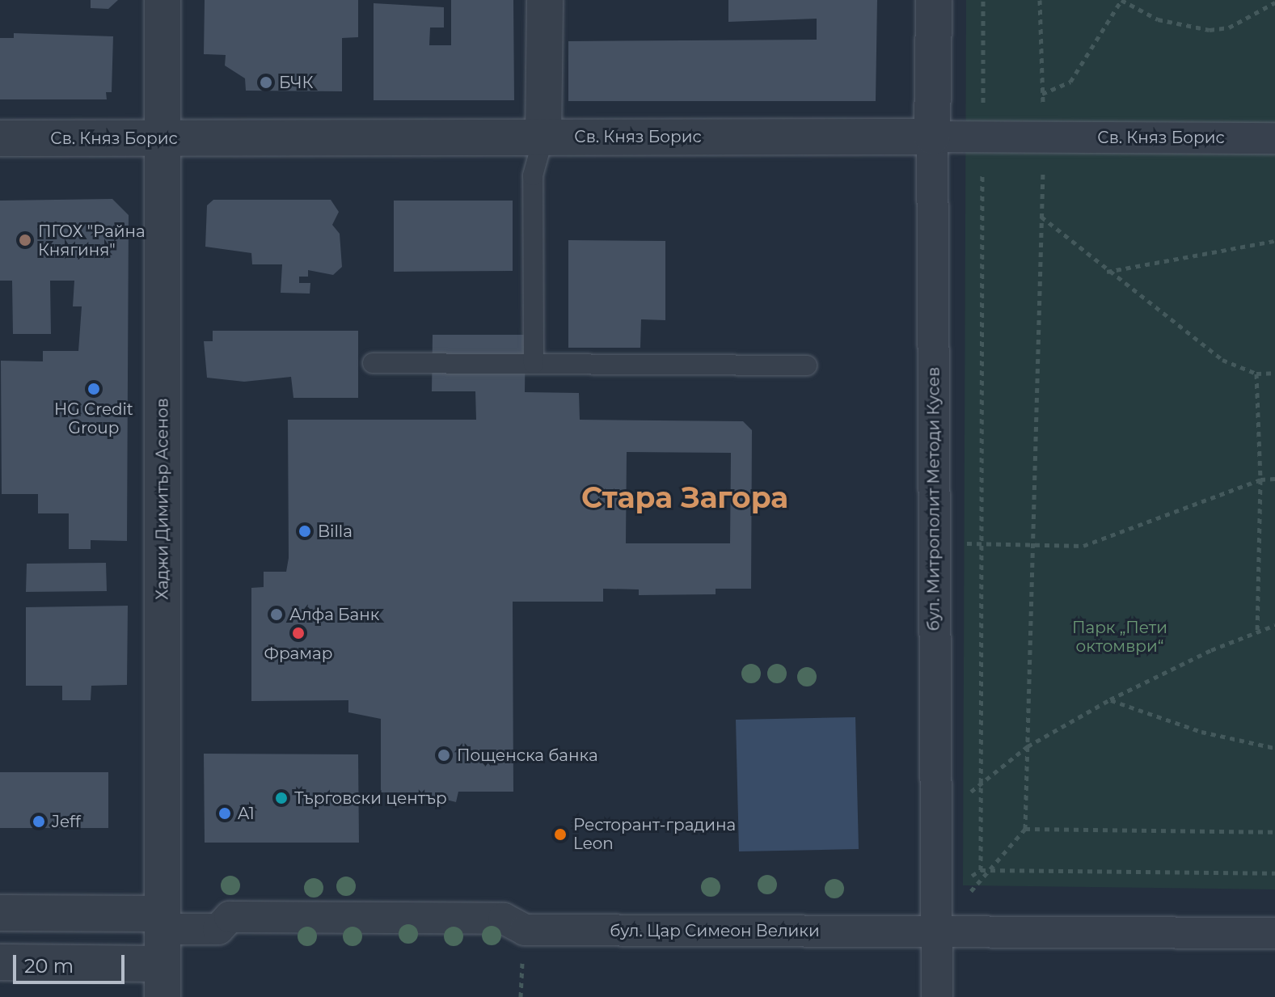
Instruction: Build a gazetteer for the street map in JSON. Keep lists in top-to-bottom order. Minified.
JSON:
{"streets":{"street":["Св. Княз Борис","Хаджи Димитър Асенов","бул. Митрополит Методи Кусев","бул. Цар Симеон Велики"]},"crossings":[["Св. Княз Борис","Хаджи Димитър Асенов"],["Св. Княз Борис","бул. Митрополит Методи Кусев"],["Хаджи Димитър Асенов","бул. Цар Симеон Велики"],["бул. Митрополит Методи Кусев","бул. Цар Симеон Велики"]],"districts":["Стара Загора"],"parks":["Парк „Пети октомври“"],"places":["БЧК","ПГОХ \"Райна Княгиня\"","HG Credit Group","Billa","Алфа Банк","Фрамар","Пощенска банка","Търговски център","A1","Jeff","Ресторант-градина Leon"],"scale_bar":"20 m"}
